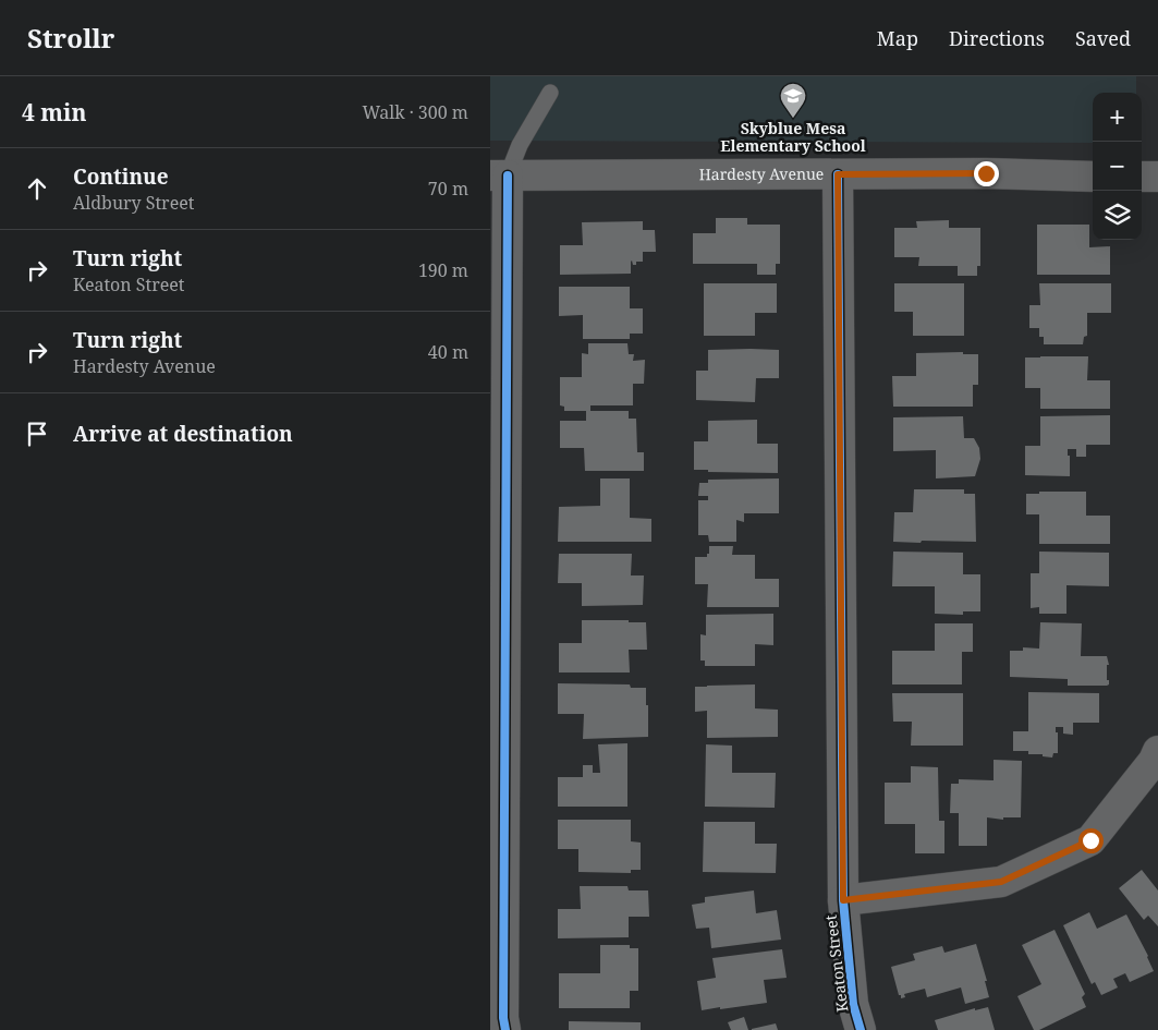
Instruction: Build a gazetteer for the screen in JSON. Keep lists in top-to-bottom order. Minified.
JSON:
{"streets":{"street":["Hardesty Avenue","Keaton Street"]},"crossings":[["Hardesty Avenue","Keaton Street"]],"places":{"school or university":["Skyblue Mesa Elementary School"]},"page":{"header":"Strollr","nav":["Map","Directions","Saved"],"heading":["4 min","Walk · 300 m"],"map_buttons":["+","−"],"list":[["Continue","Aldbury Street","70 m"],["Turn right","Keaton Street","190 m"],["Turn right","Hardesty Avenue","40 m"],"Arrive at destination"]}}
